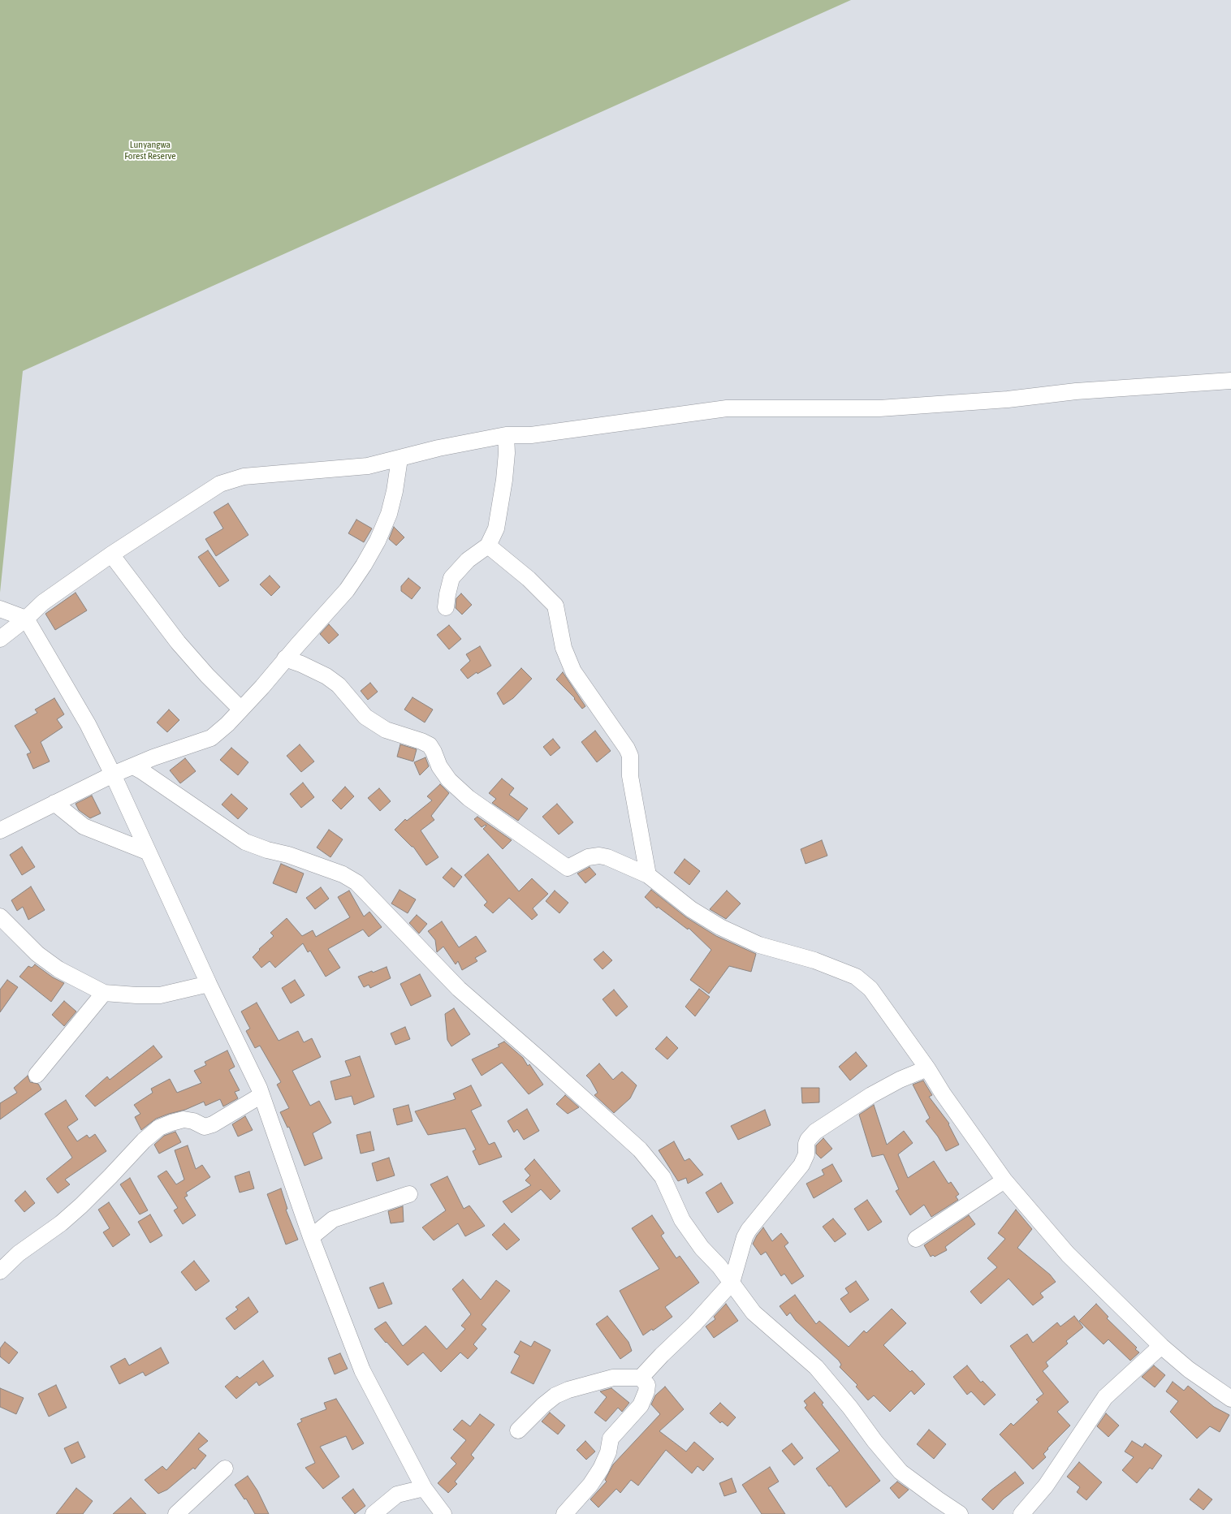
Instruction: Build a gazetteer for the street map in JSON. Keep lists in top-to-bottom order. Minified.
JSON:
{"parks":["Lunyangwa Forest Reserve"]}
